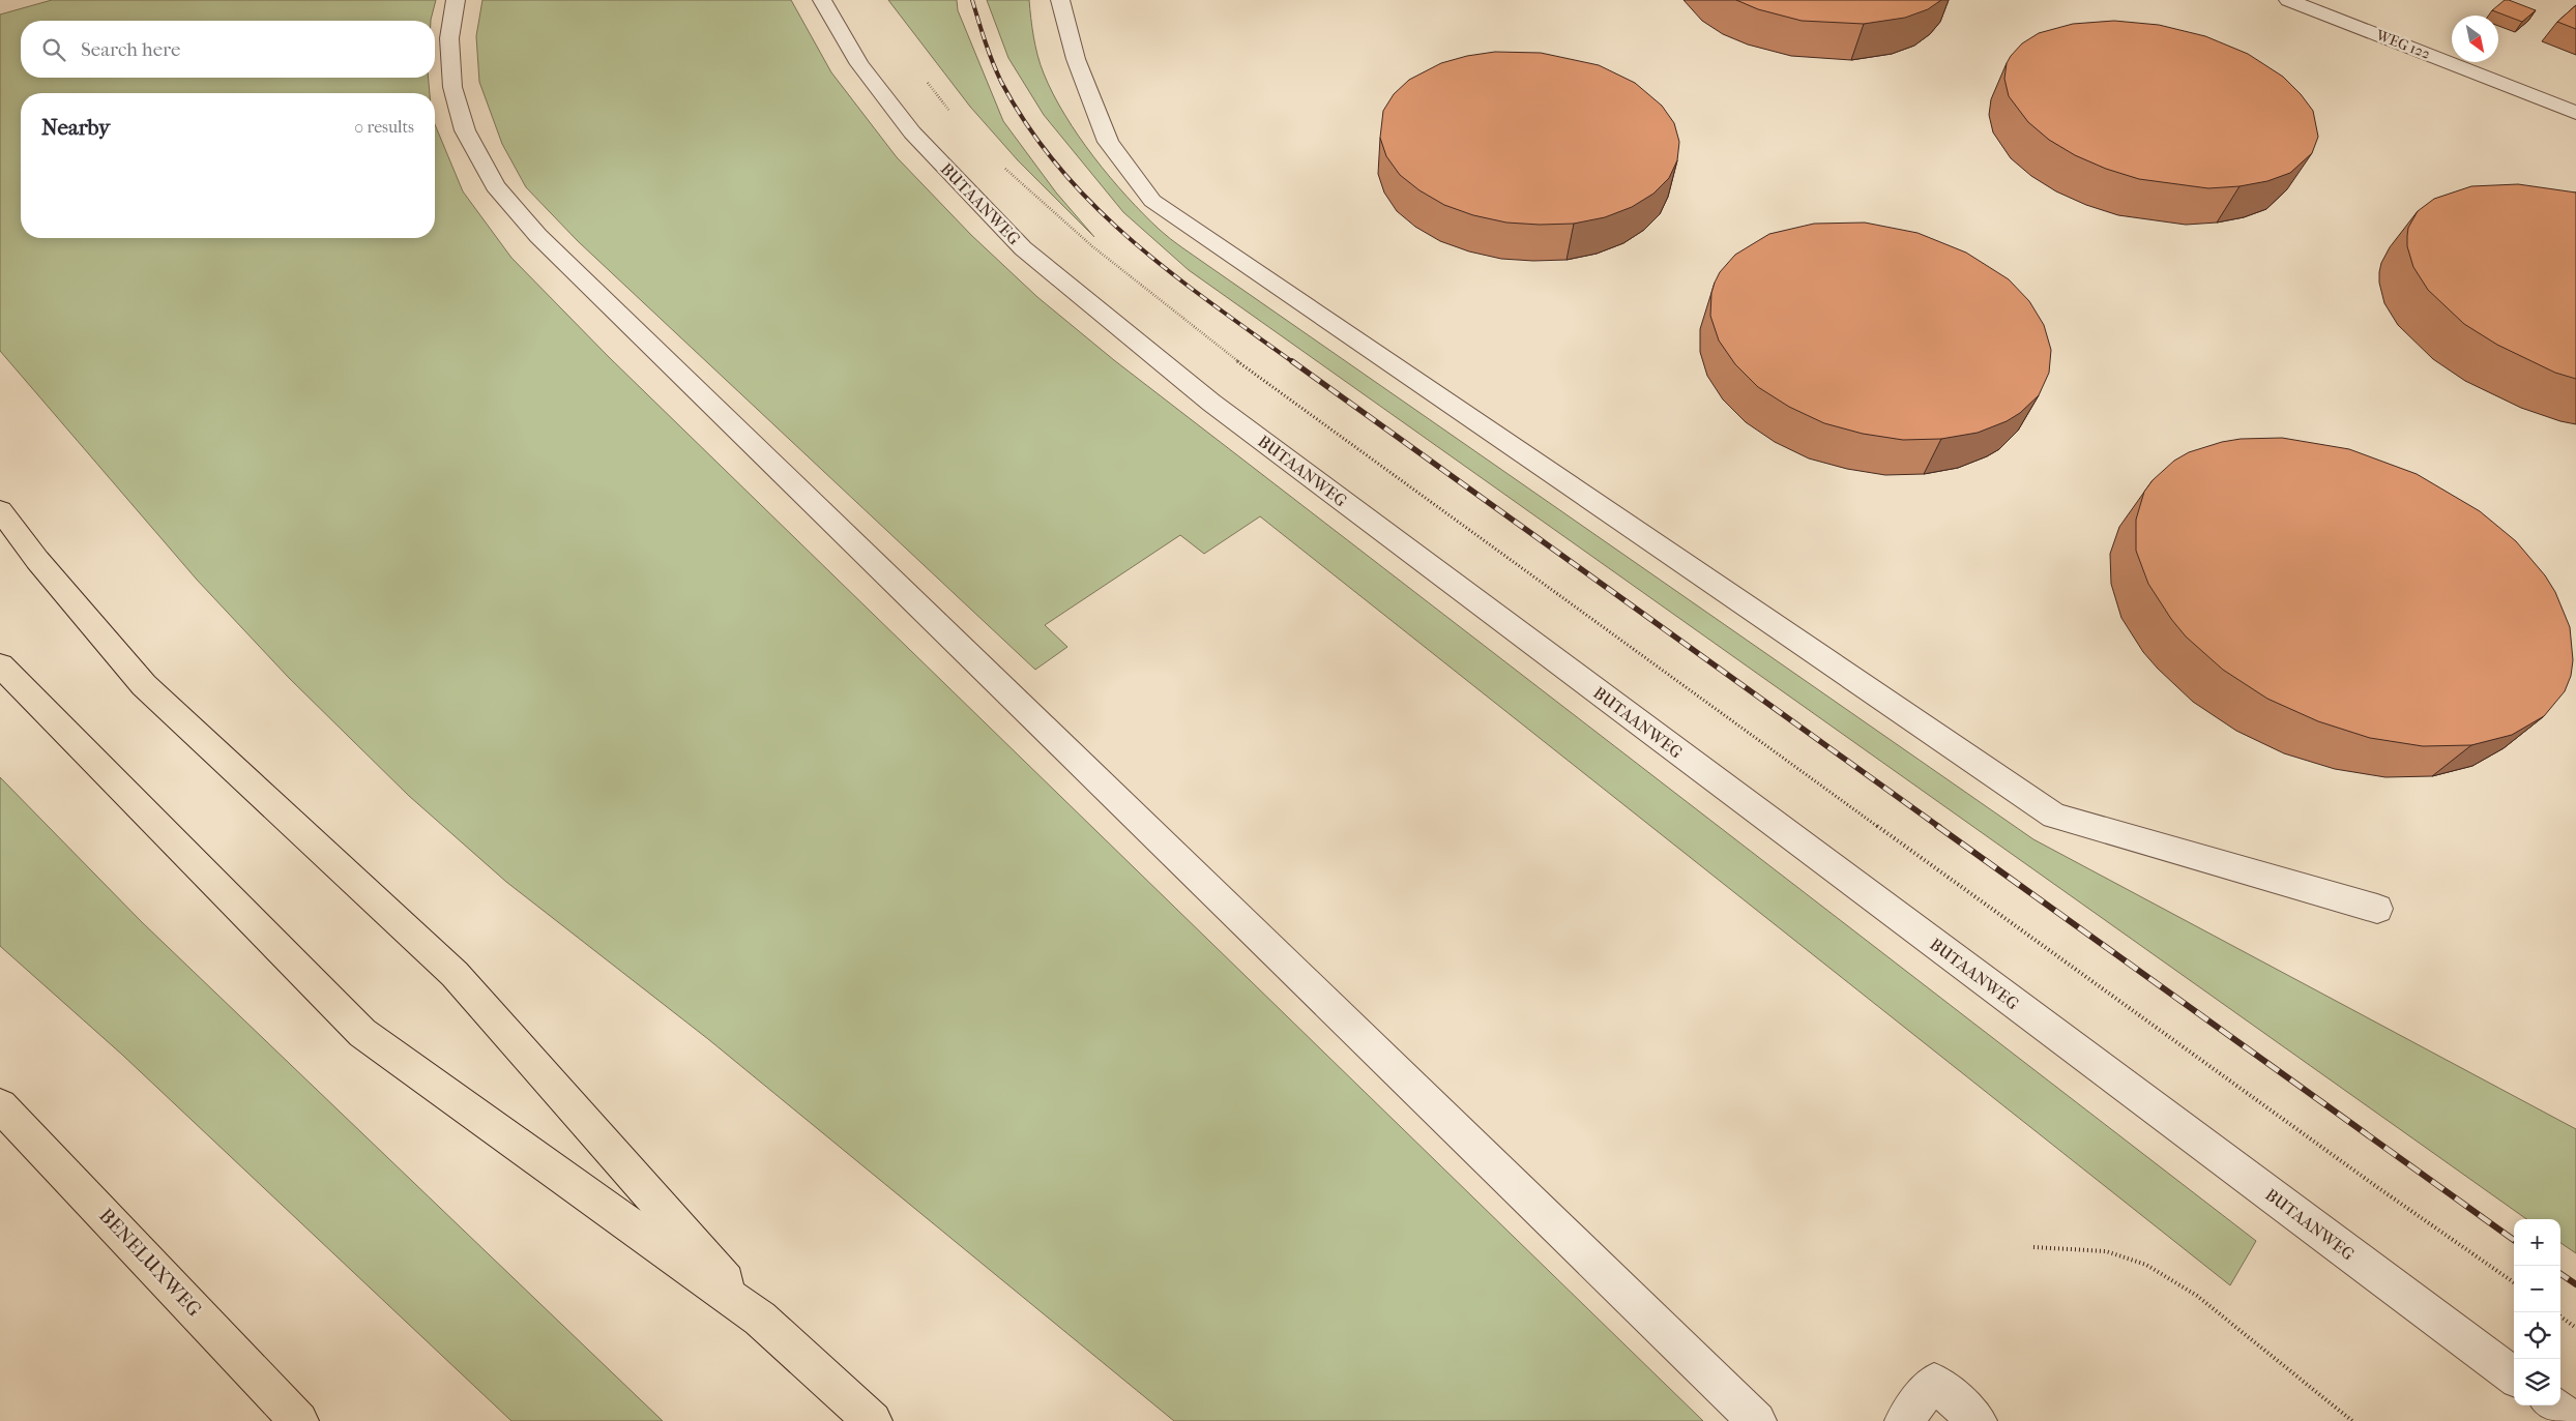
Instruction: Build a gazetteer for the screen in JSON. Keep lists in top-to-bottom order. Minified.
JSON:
{"streets":{"highway":["BENELUXWEG"],"street":["WEG 122","BUTAANWEG"]},"north":"bottom right","page":{"search":"Search here","heading":["Nearby","0 results"],"map_buttons":["+","−"]}}
